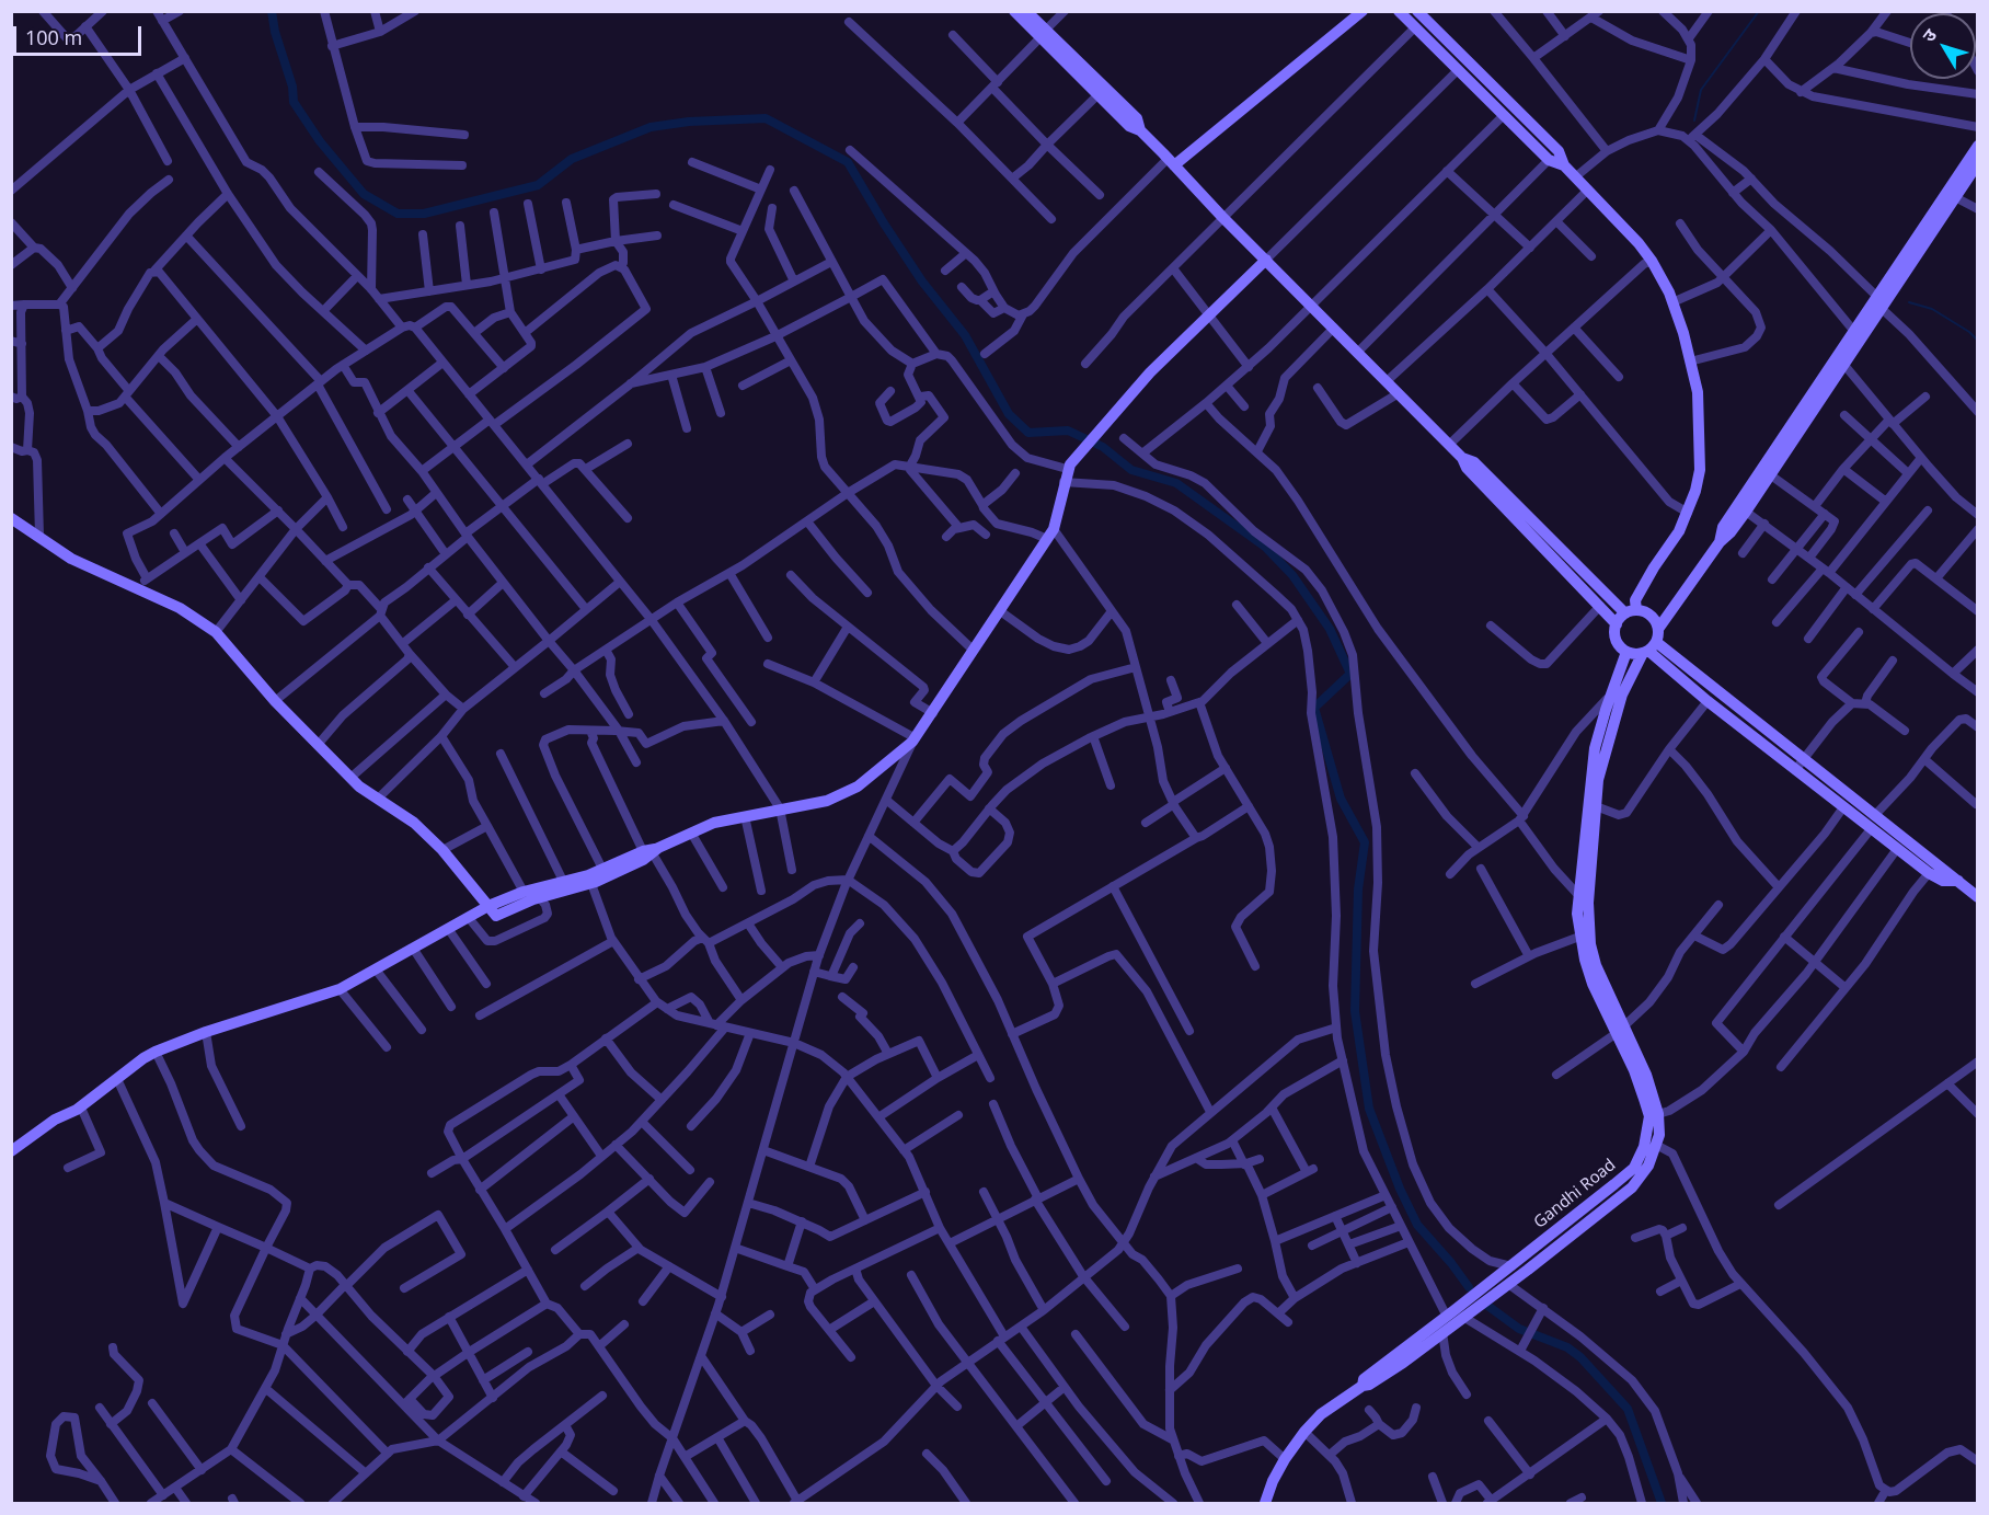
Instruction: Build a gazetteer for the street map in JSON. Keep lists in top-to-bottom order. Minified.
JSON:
{"streets":{"main road":["Gandhi Road"]},"scale_bar":"100 m","north":"top left"}
